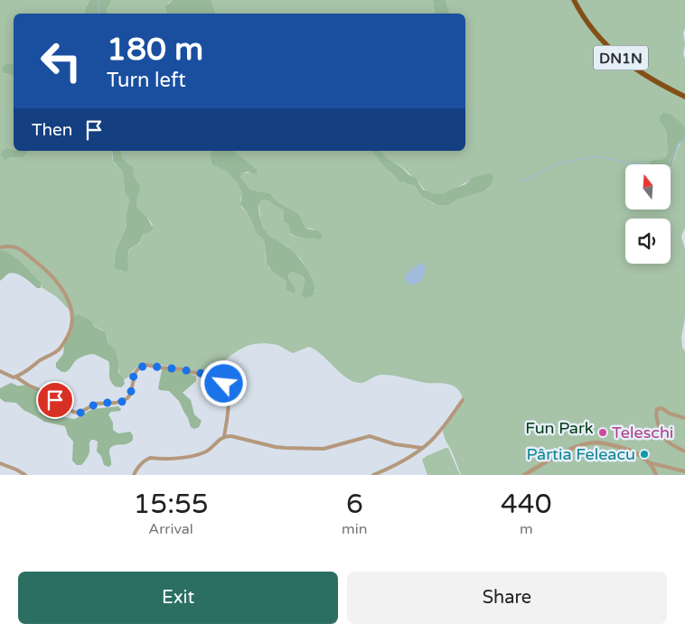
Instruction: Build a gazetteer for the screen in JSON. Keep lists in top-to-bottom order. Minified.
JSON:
{"streets":{"highway":["DN1N"]},"parks":["Fun Park"],"places":["Teleschi","Pârtia Feleacu"],"north":"top","page":{"turn":["180 m","Turn left"],"then":"Then","eta":["15:55","Arrival","6","min","440","m"],"buttons":["Exit","Share"]}}
